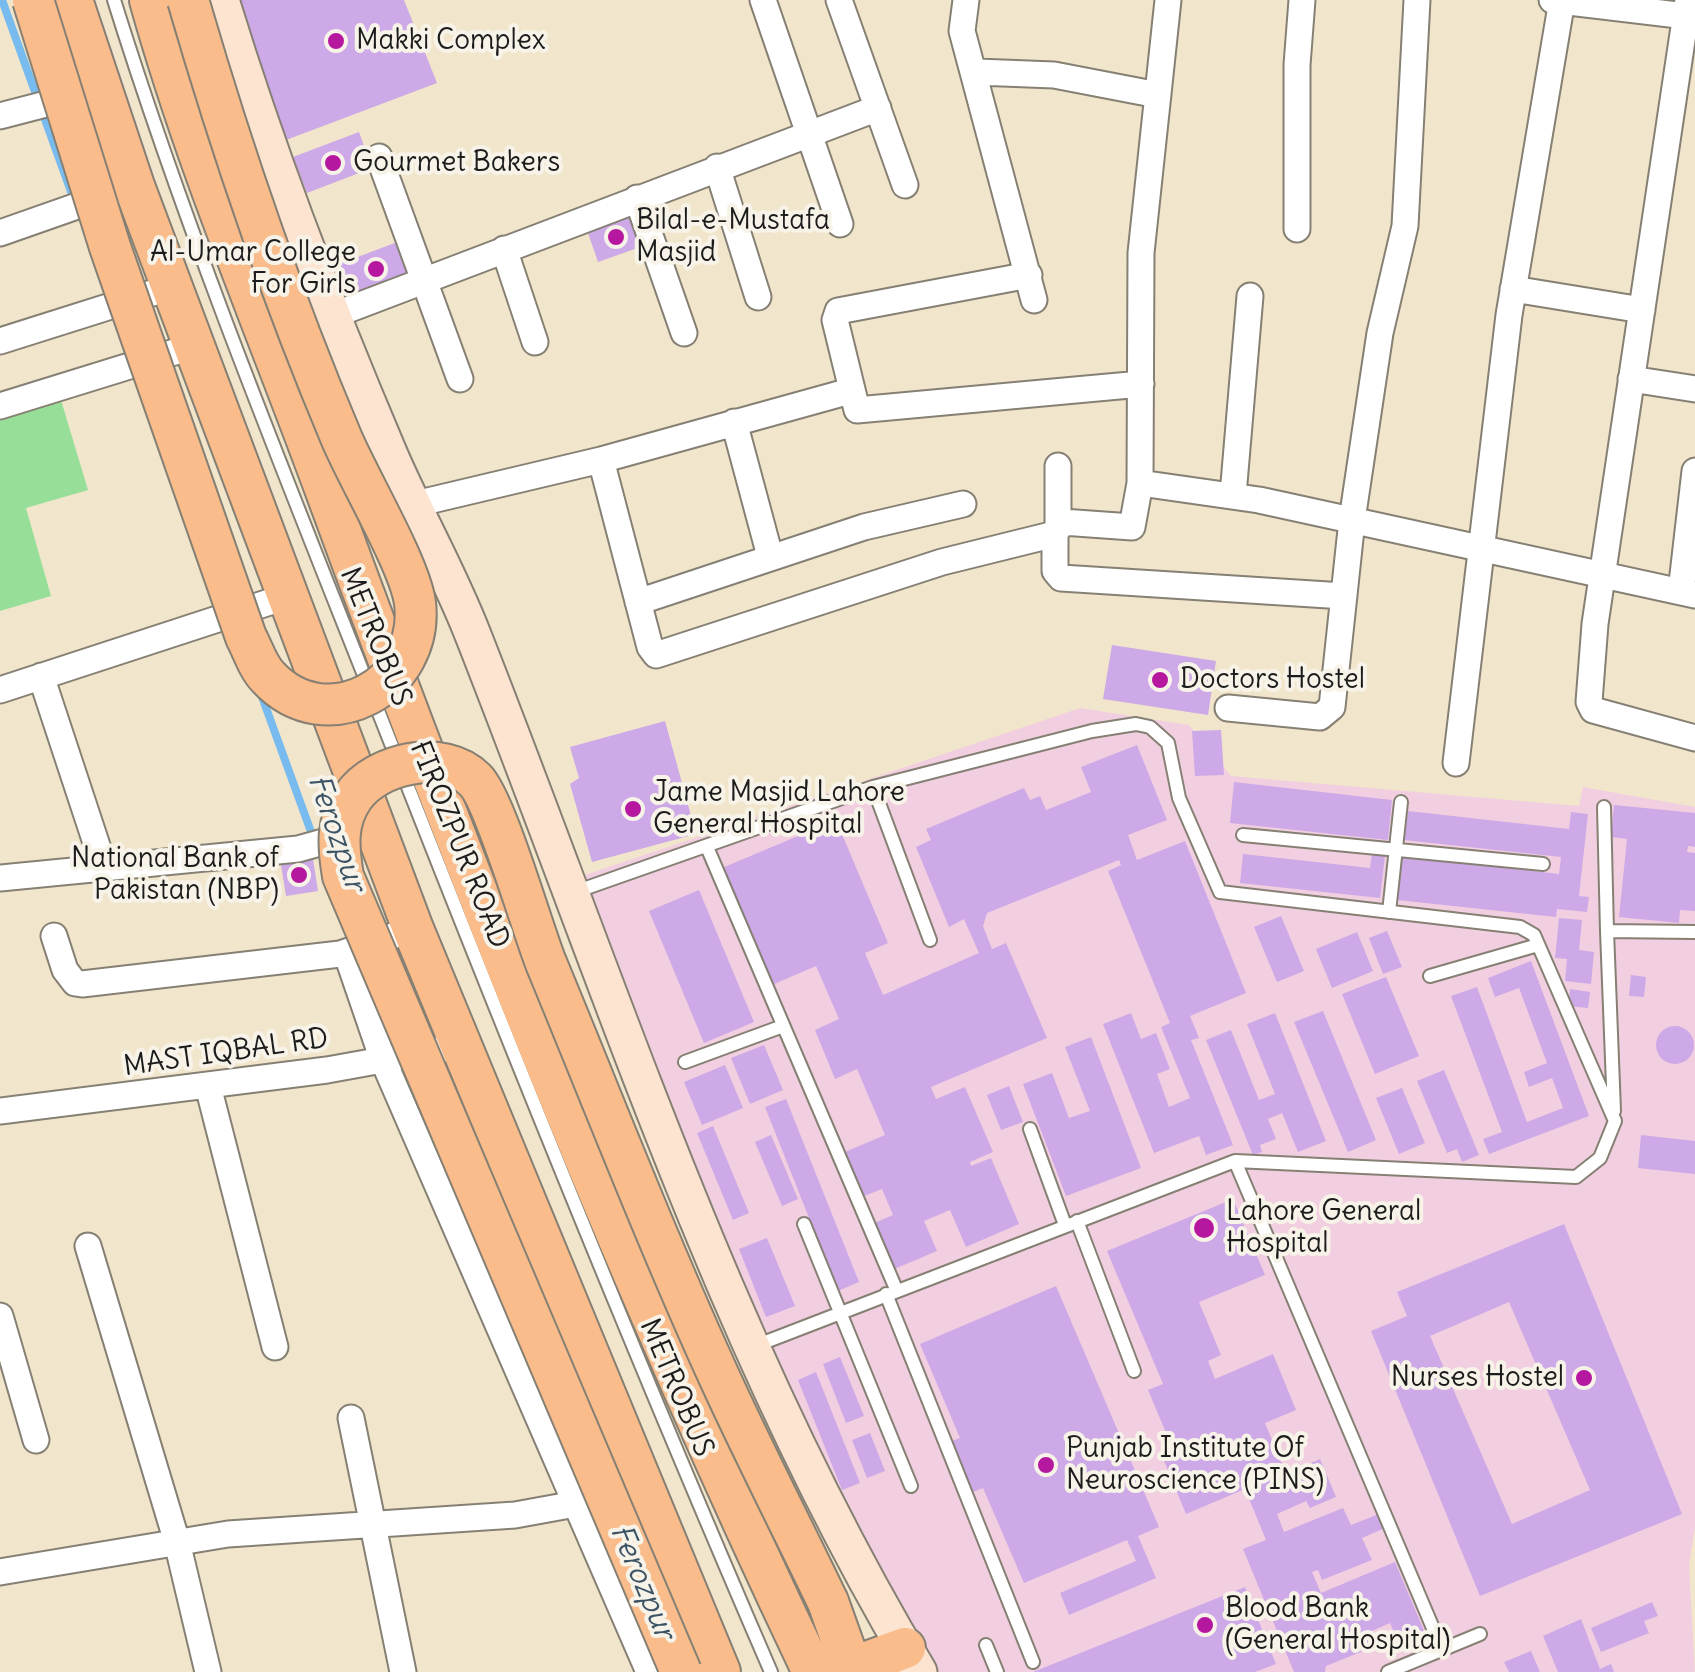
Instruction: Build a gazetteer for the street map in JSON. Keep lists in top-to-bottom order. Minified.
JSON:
{"streets":{"main road":["FIROZPUR ROAD"],"street":["MAST IQBAL RD"],"lane":["METROBUS"]},"water":["Ferozpur"],"places":["Makki Complex","Gourmet Bakers","Bilal-e-Mustafa Masjid","Al-Umar College For Girls","Doctors Hostel","Jame Masjid Lahore General Hospital","National Bank of Pakistan (NBP)","Lahore General Hospital","Nurses Hostel","Punjab Institute Of Neuroscience (PINS)","Blood Bank (General Hospital)"]}
